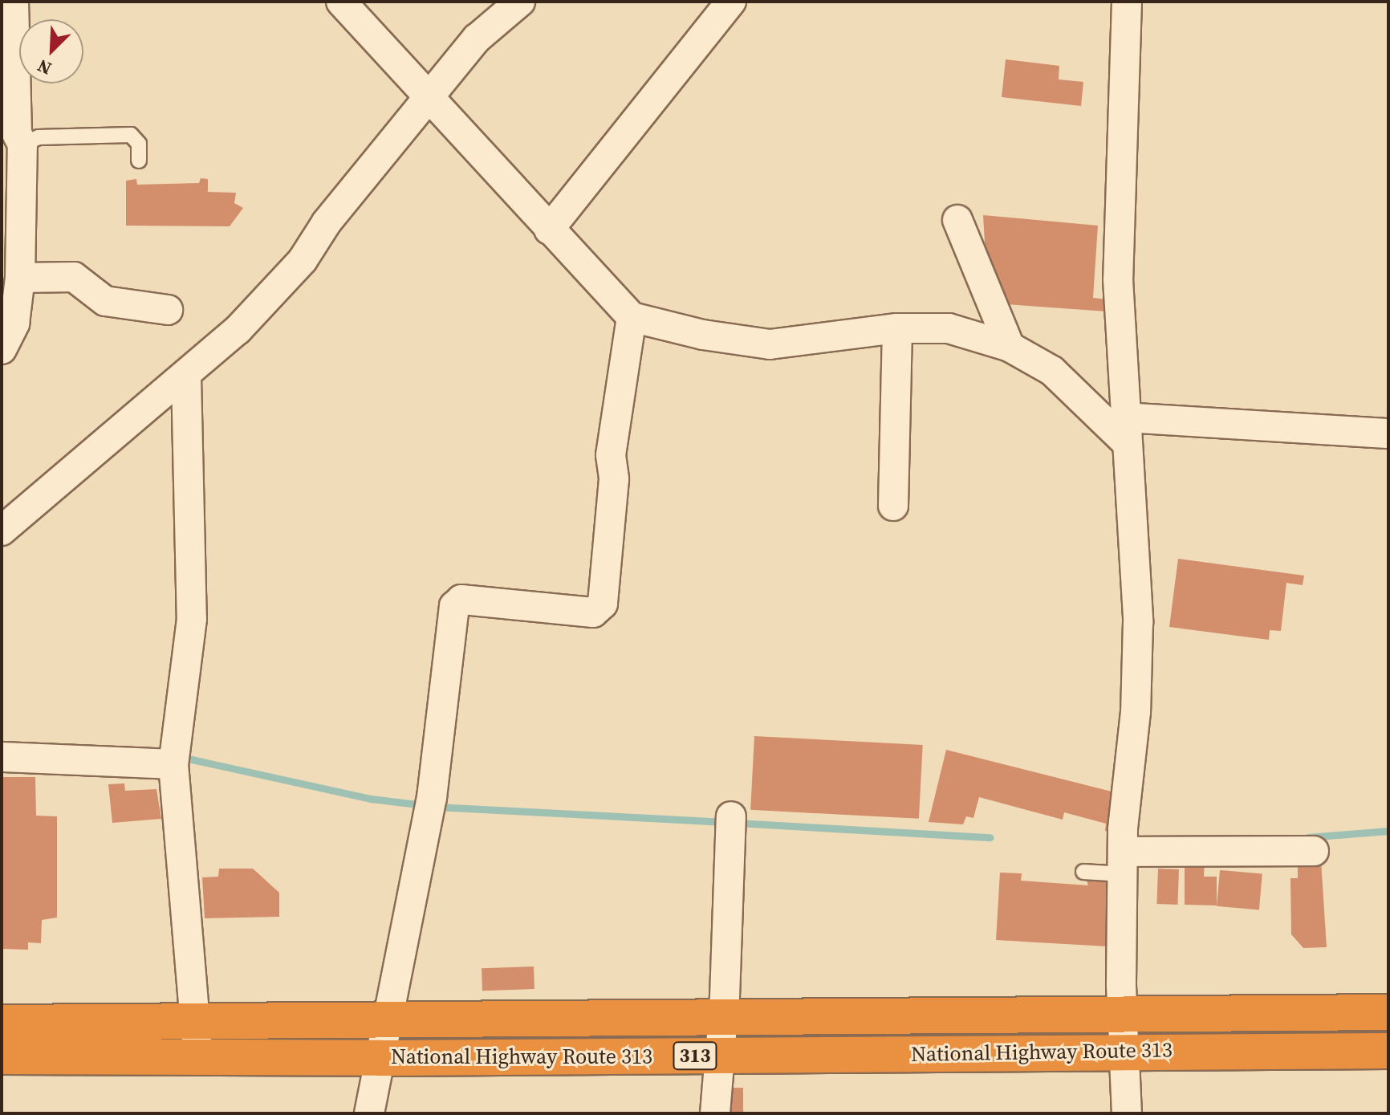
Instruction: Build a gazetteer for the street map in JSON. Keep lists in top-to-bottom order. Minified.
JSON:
{"streets":{"highway":["National Highway Route 313","313"]},"north":"bottom left"}
